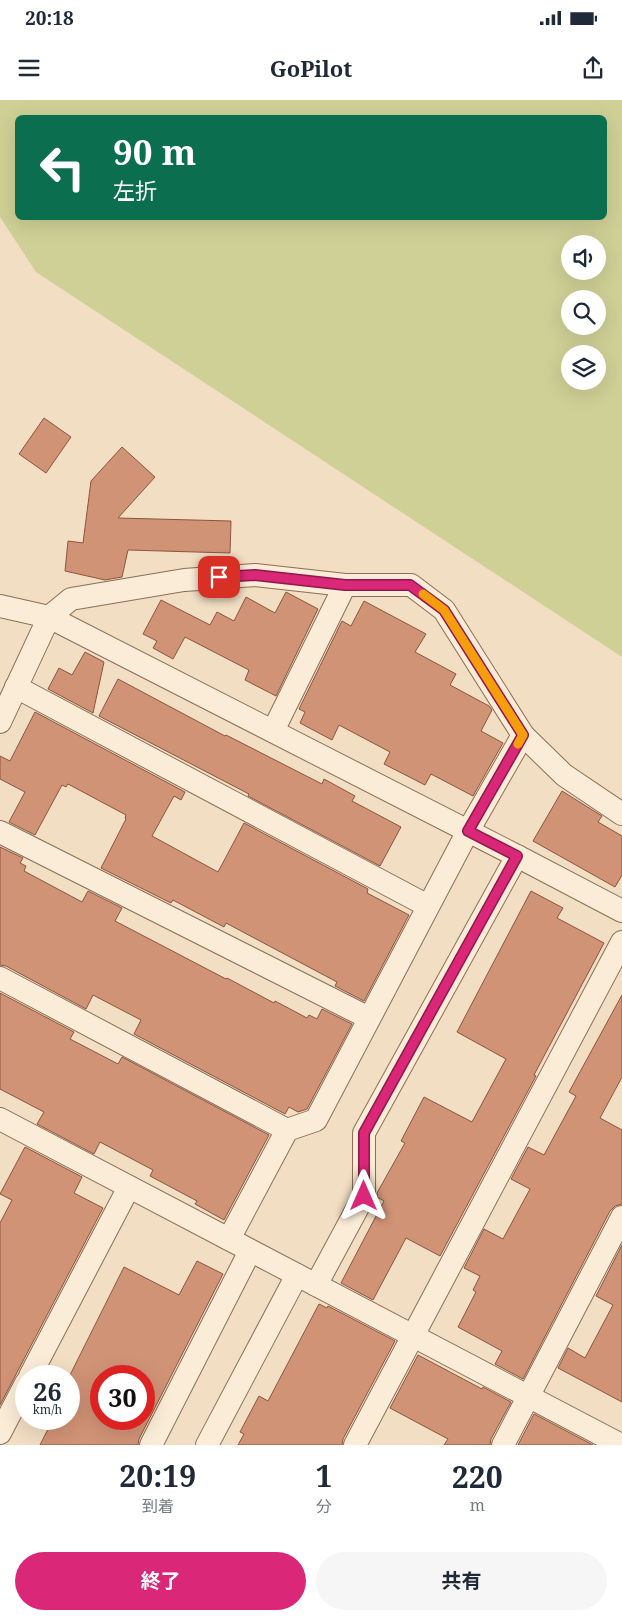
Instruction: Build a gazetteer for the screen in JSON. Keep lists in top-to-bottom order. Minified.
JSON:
{"page":{"status":"20:18","header":"GoPilot","turn":["90 m","左折"],"speed":"26 km/h","limit":"30","eta":["20:19","到着","1","分","220","m"],"buttons":["終了","共有"]}}
